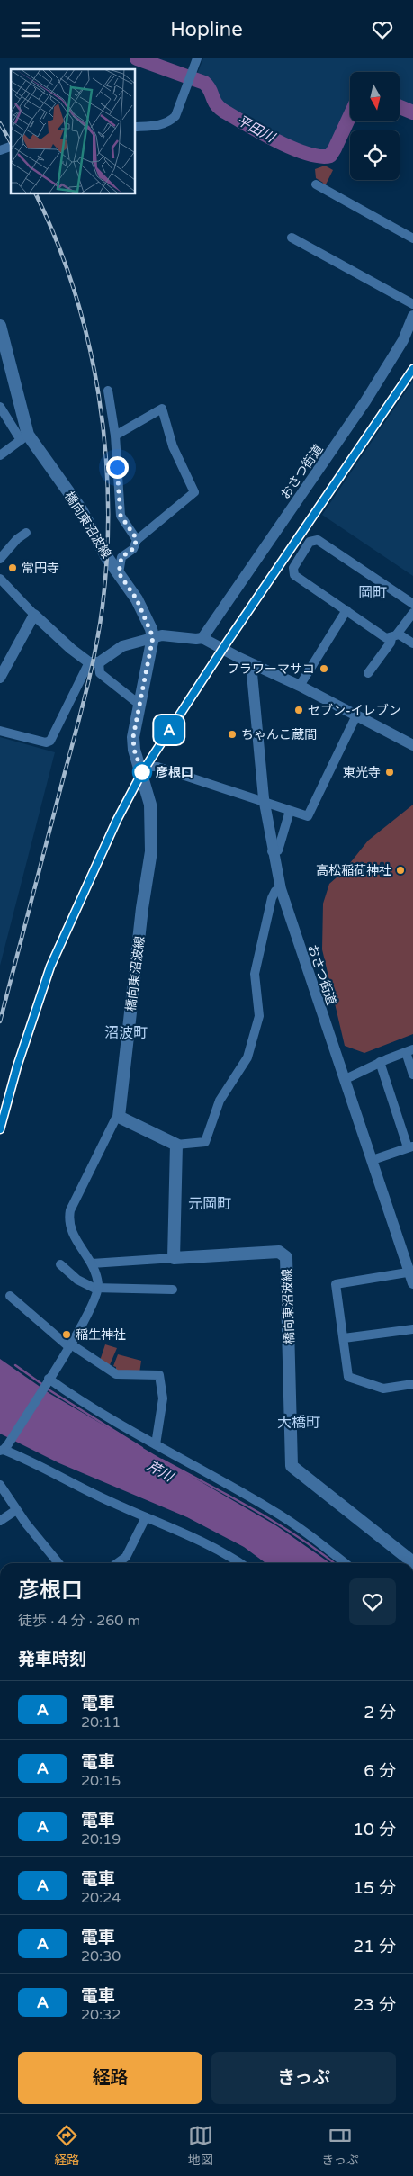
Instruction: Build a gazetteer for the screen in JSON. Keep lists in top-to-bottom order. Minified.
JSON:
{"streets":{"main road":["橋向東沼波線"],"street":["おさつ街道"]},"districts":["岡町","沼波町","元岡町","大橋町"],"water":["平田川","芹川"],"places":["常円寺","フラワーマサコ","セブン-イレブン","ちゃんこ蔵間","彦根口","東光寺","高松稲荷神社","稲生神社"],"north":"bottom","page":{"header":"Hopline","on_map":"A","heading":[["彦根口","徒歩 · 4 分 · 260 m"],"発車時刻"],"list":[{"mark":"A","name":"電車","note":"20:11","value":"2 分"},{"mark":"A","name":"電車","note":"20:15","value":"6 分"},{"mark":"A","name":"電車","note":"20:19","value":"10 分"},{"mark":"A","name":"電車","note":"20:24","value":"15 分"},{"mark":"A","name":"電車","note":"20:30","value":"21 分"},{"mark":"A","name":"電車","note":"20:32","value":"23 分"}],"buttons":["経路","きっぷ"],"tabs":["経路","地図","きっぷ"]}}
